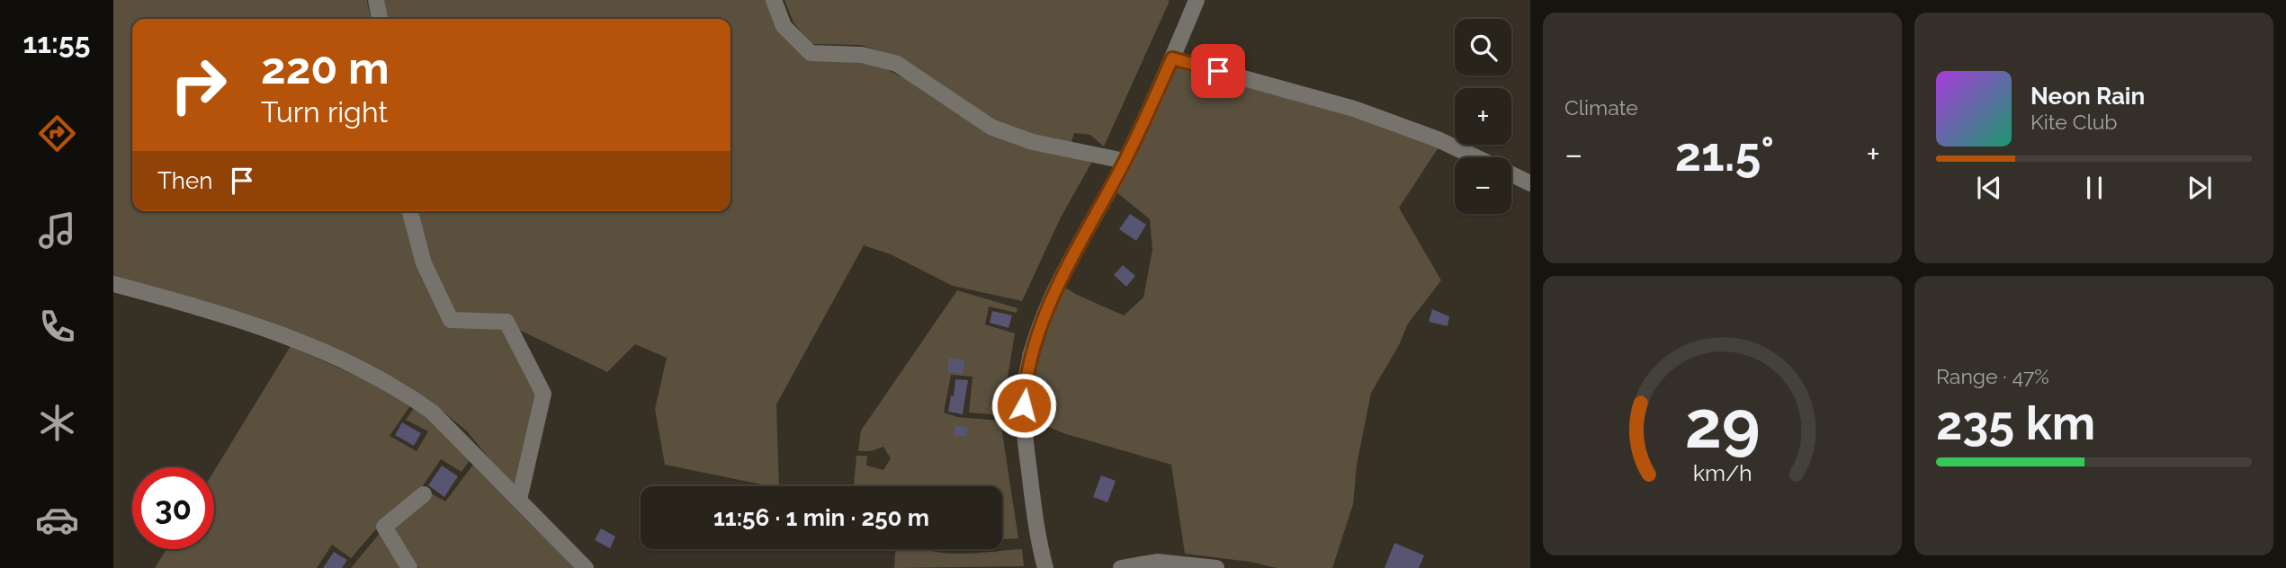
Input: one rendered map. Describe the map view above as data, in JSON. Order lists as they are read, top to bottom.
{
  "page": {
    "tabs": "11:55",
    "tile": [
      "Climate",
      ["Range · 47%", "235 km"]
    ],
    "map_buttons": ["+", "−"],
    "turn": ["220 m", "Turn right"],
    "song": ["Neon Rain", "Kite Club"],
    "heat": ["−", "21.5°", "+"],
    "then": "Then",
    "limit": "30",
    "trip": "11:56 · 1 min · 250 m",
    "gauge": ["29", "km/h"]
  }
}
